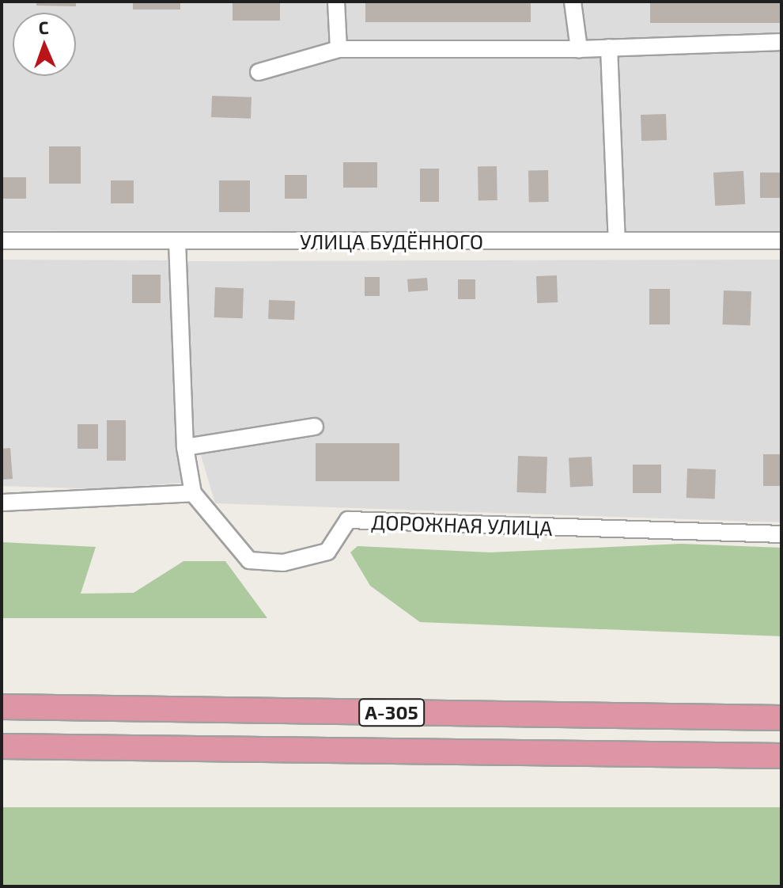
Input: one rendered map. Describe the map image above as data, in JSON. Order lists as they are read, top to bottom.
{
  "streets": {
    "highway": ["А-305"],
    "street": ["УЛИЦА БУДЁННОГО", "ДОРОЖНАЯ УЛИЦА"]
  },
  "north": "top"
}
